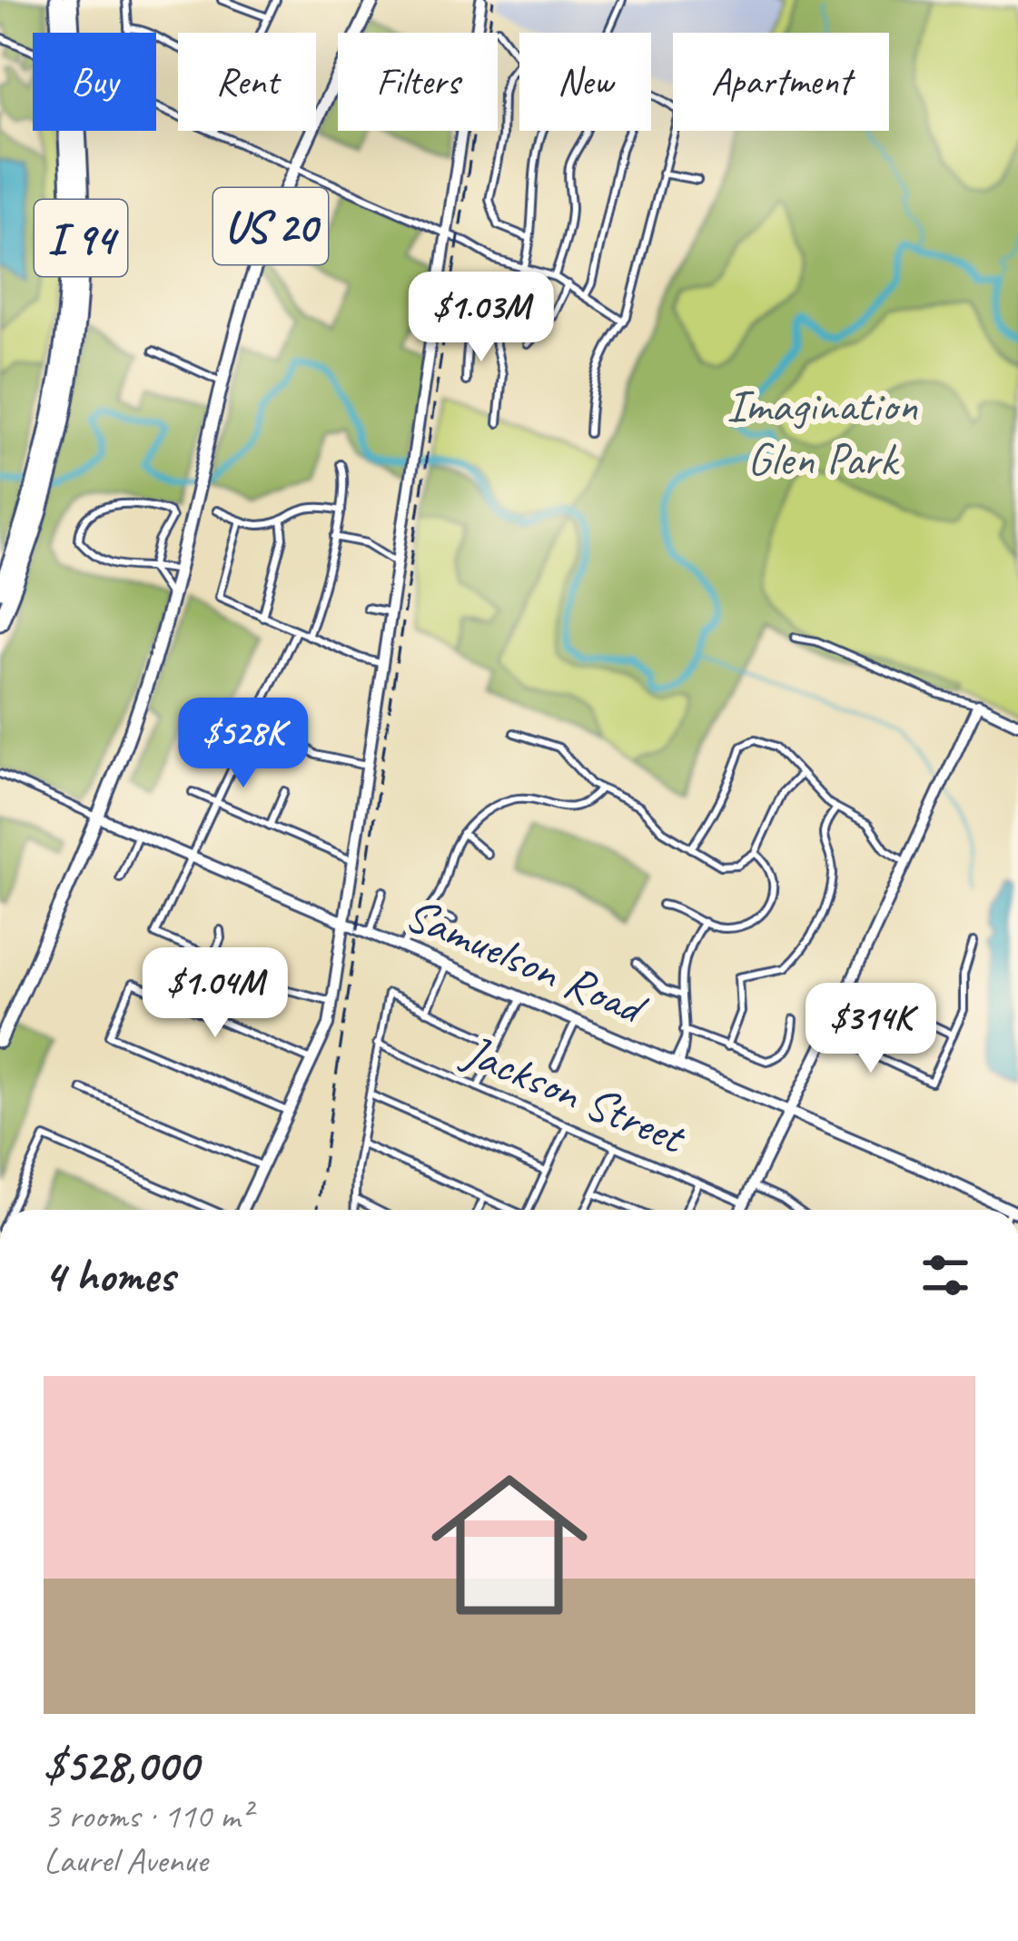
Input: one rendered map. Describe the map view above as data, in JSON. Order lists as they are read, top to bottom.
{
  "streets": {
    "highway": ["I 94"],
    "main road": ["US 20"],
    "street": ["Samuelson Road", "Jackson Street"]
  },
  "crossings": [
    ["US 20", "Samuelson Road"]
  ],
  "parks": ["Imagination Glen Park"],
  "page": {
    "chip": [
      "Buy",
      "Rent",
      "Filters",
      "New",
      "Apartment"
    ],
    "price": [
      "$1.03M",
      "$528K",
      "$1.04M",
      "$314K"
    ],
    "heading": "4 homes",
    "list": [
      {
        "name": "$528,000",
        "note": "3 rooms · 110 m² · Laurel Avenue"
      }
    ]
  }
}
